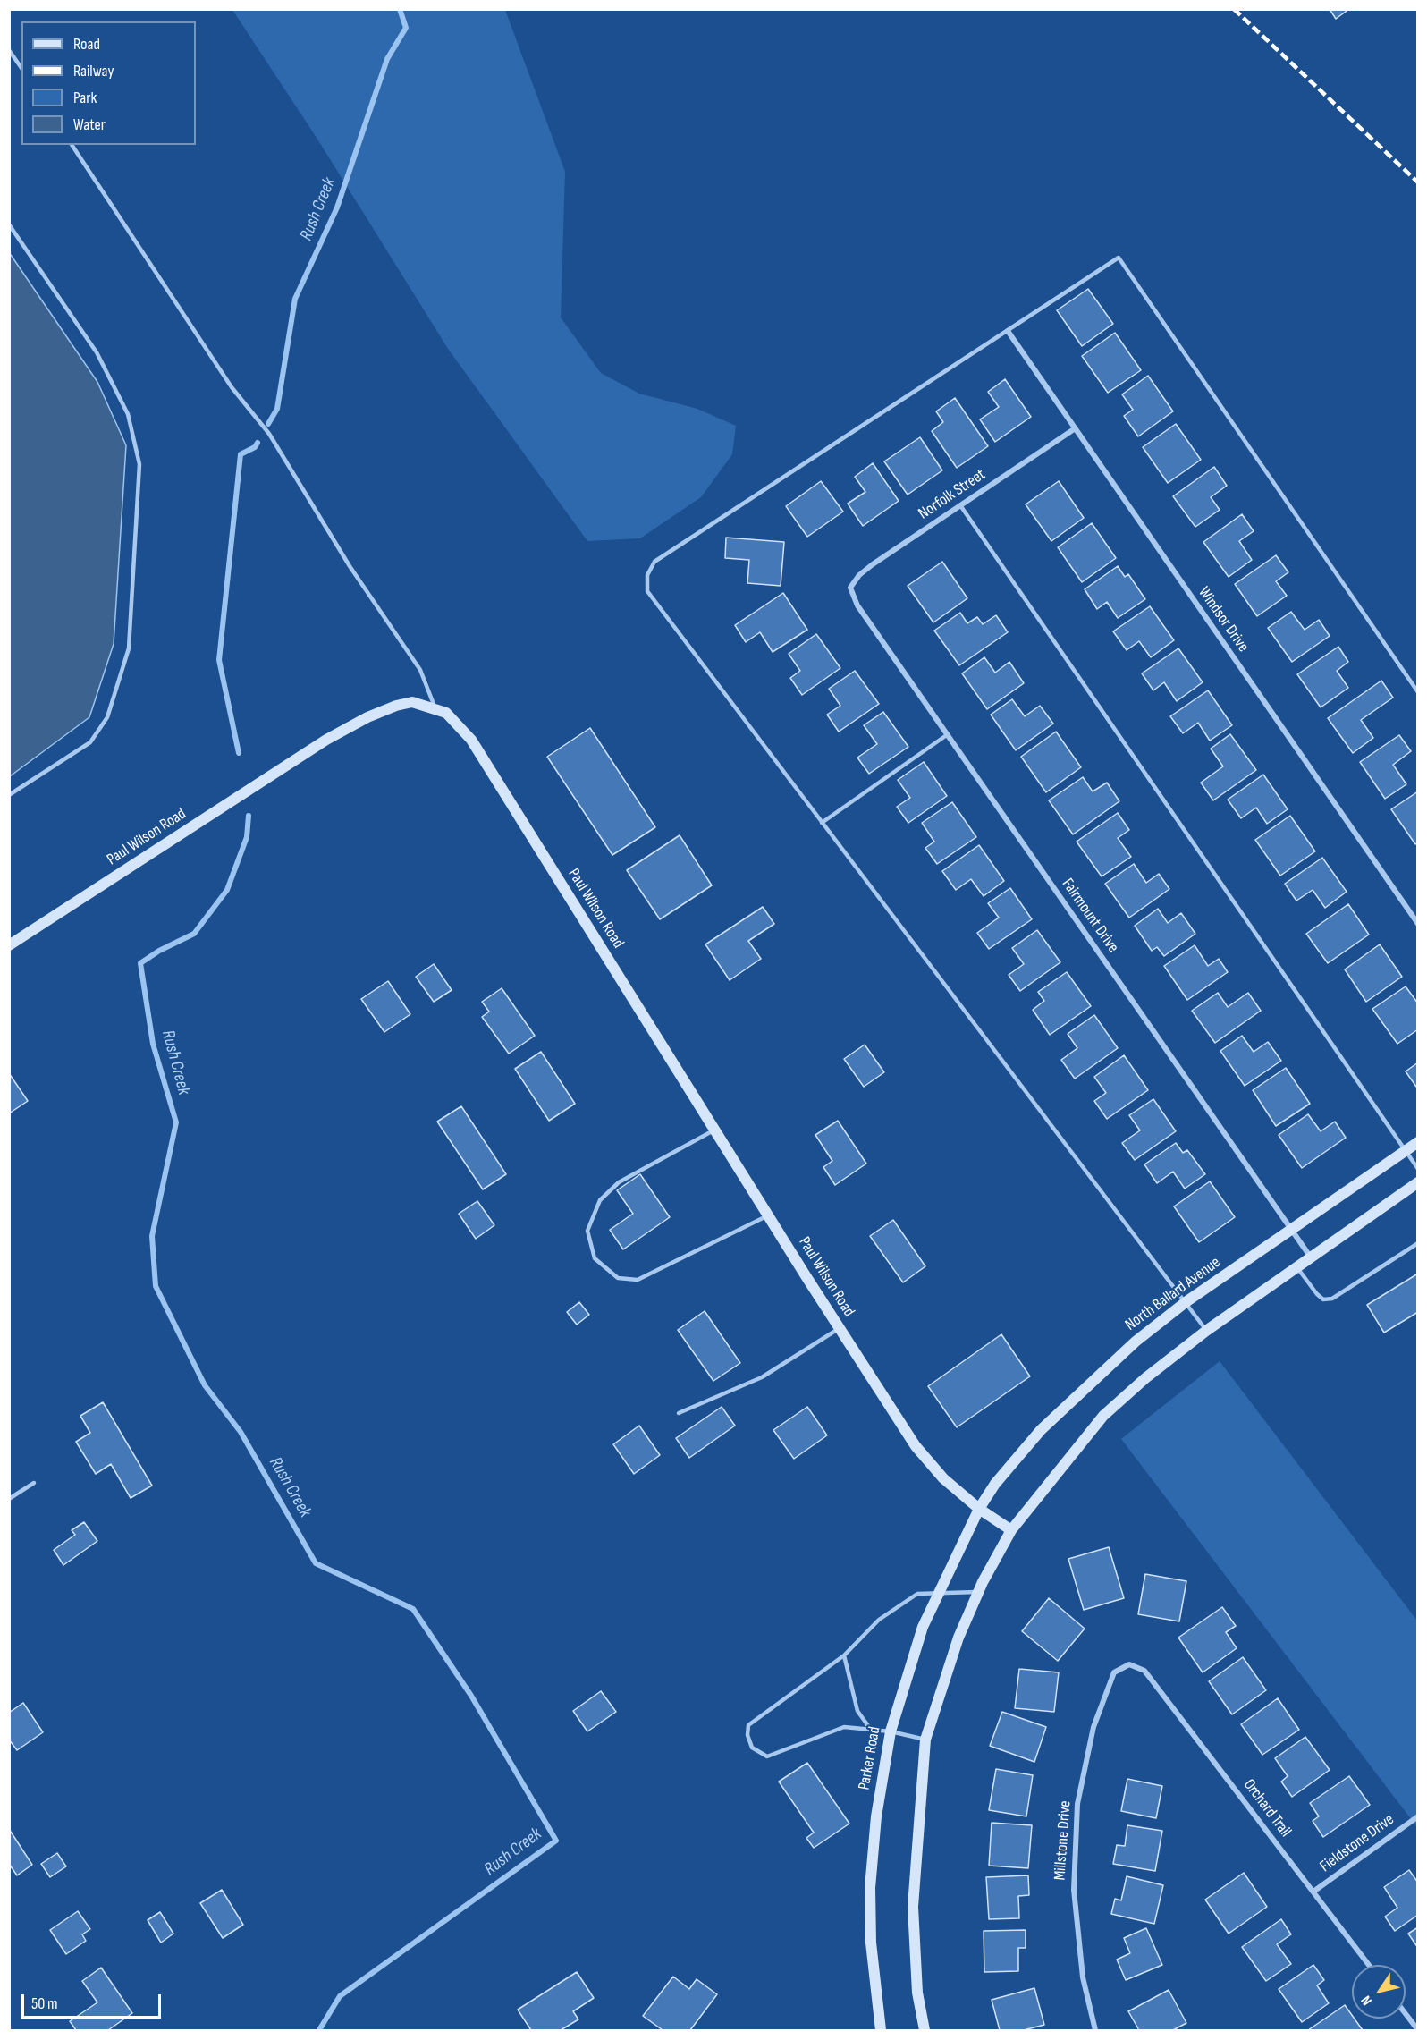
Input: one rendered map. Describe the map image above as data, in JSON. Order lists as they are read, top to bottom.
{
  "streets": {
    "main road": ["Paul Wilson Road", "North Ballard Avenue", "Parker Road"],
    "street": [
      "Norfolk Street",
      "Windsor Drive",
      "Fairmount Drive",
      "Orchard Trail",
      "Millstone Drive",
      "Fieldstone Drive"
    ]
  },
  "crossings": [
    ["Norfolk Street", "Windsor Drive"],
    ["Norfolk Street", "Fairmount Drive"],
    ["Paul Wilson Road", "North Ballard Avenue"],
    ["Paul Wilson Road", "Parker Road"],
    ["Fairmount Drive", "North Ballard Avenue"],
    ["North Ballard Avenue", "Parker Road"],
    ["Orchard Trail", "Millstone Drive"],
    ["Orchard Trail", "Fieldstone Drive"]
  ],
  "water": ["Rush Creek"],
  "legend": [
    "Road",
    "Railway",
    "Park",
    "Water"
  ],
  "scale_bar": "50 m",
  "north": "bottom left"
}
